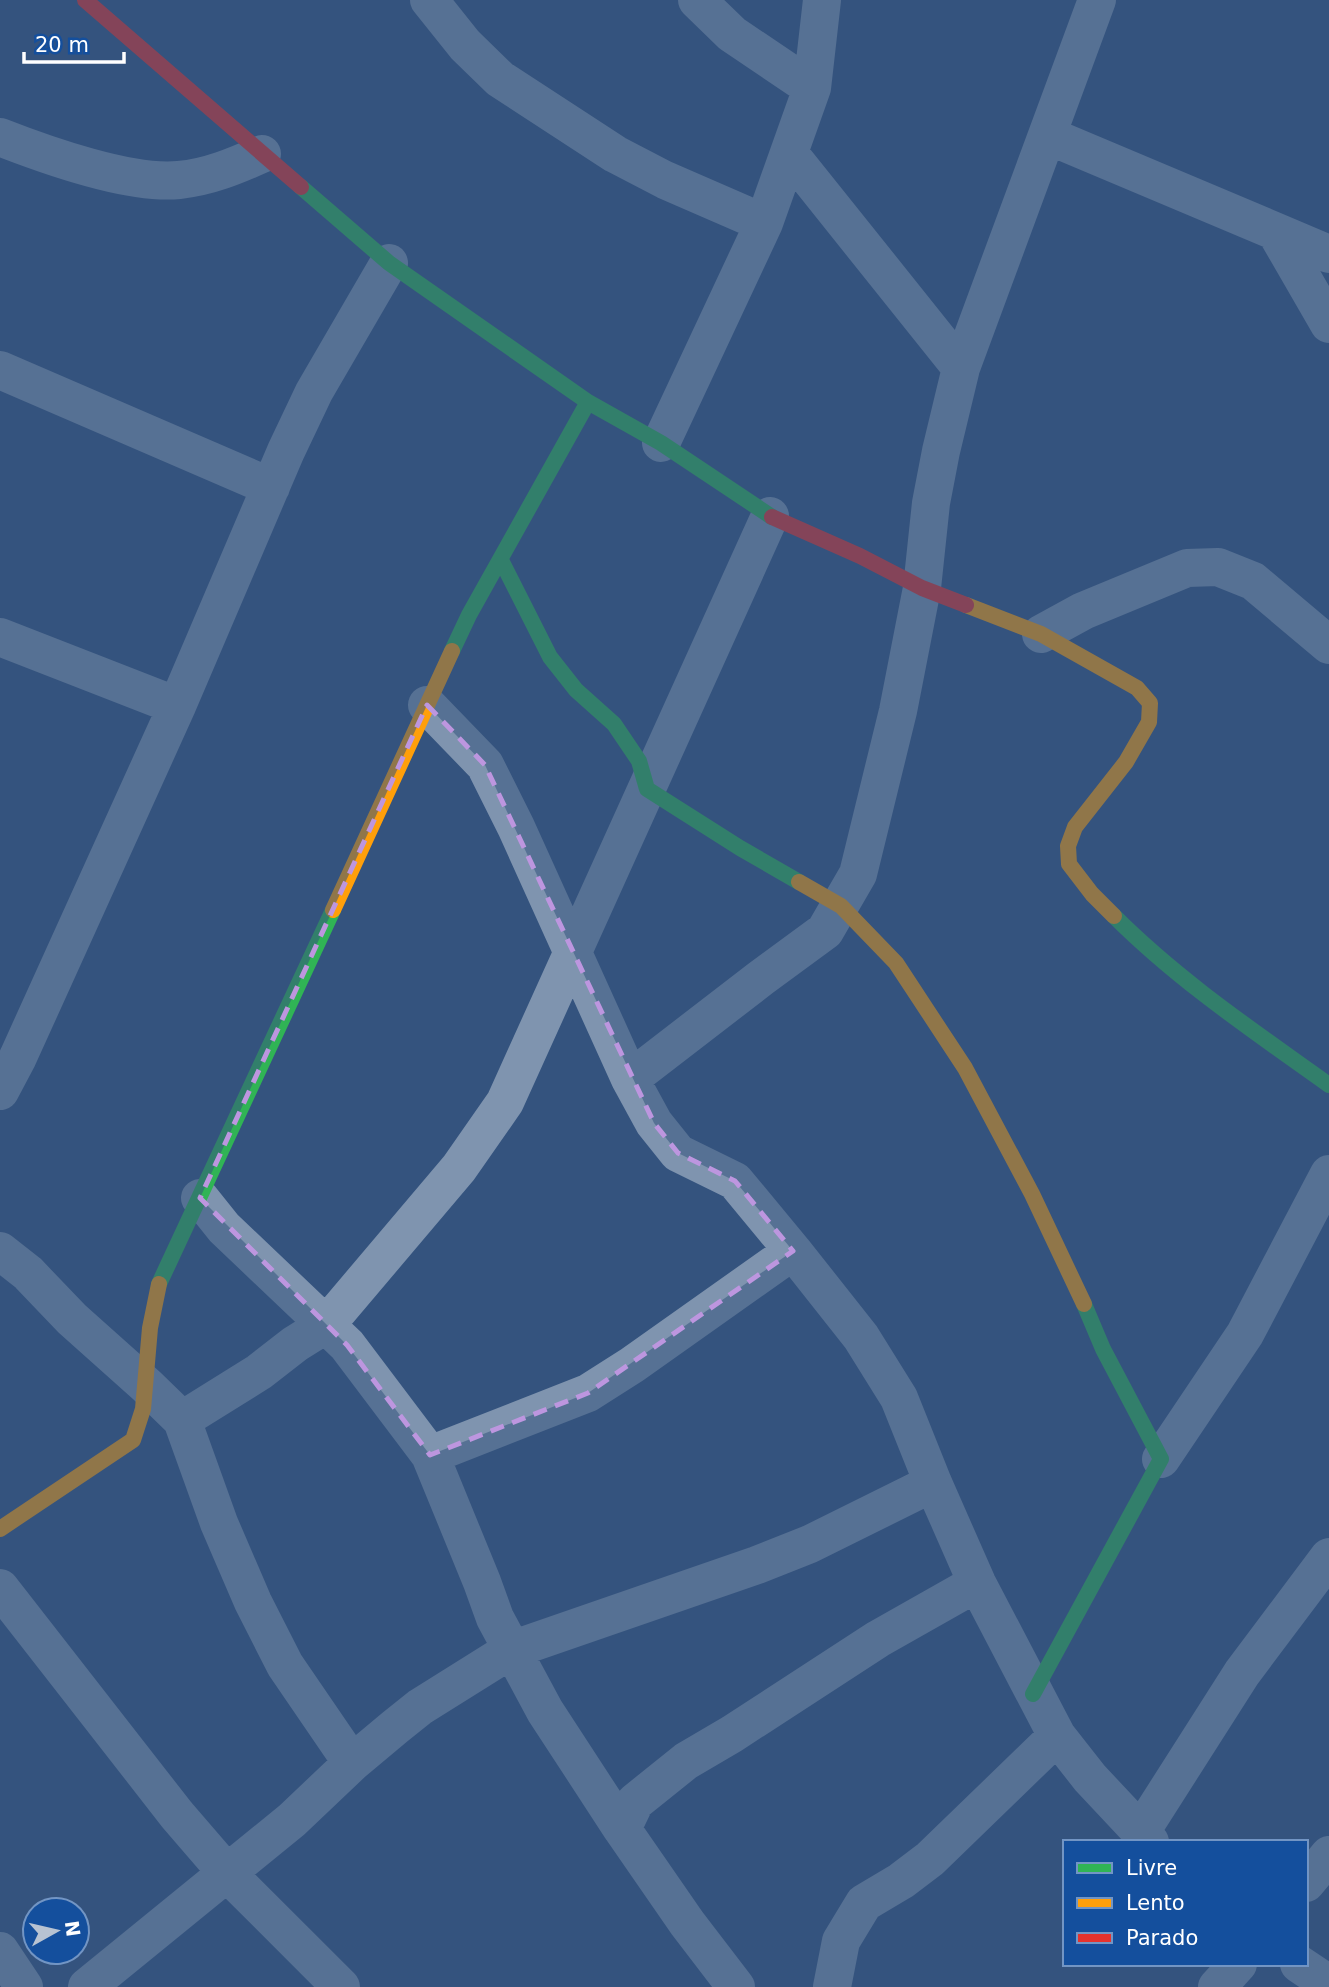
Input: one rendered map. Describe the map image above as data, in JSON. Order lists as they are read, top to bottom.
{
  "legend": ["Livre", "Lento", "Parado"],
  "scale_bar": "20 m",
  "north": "right"
}
